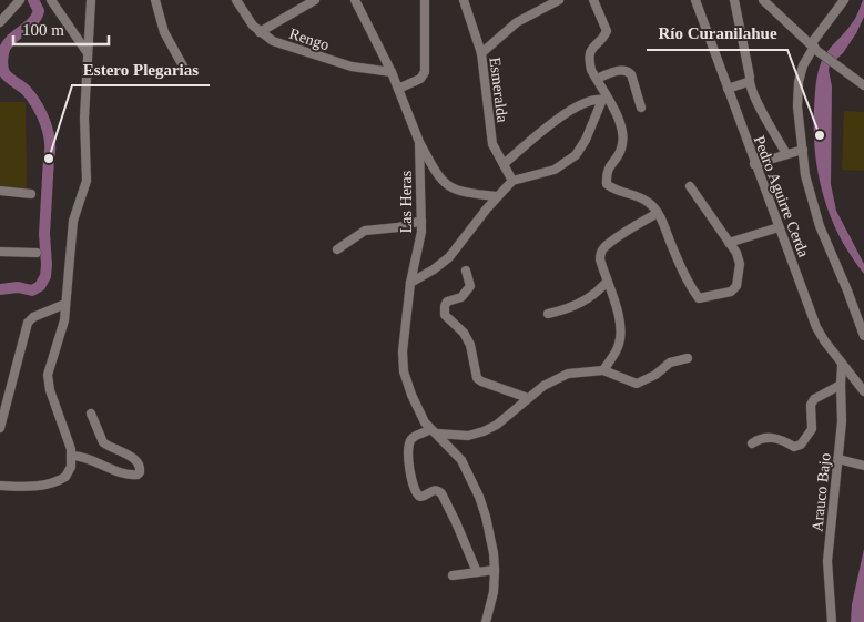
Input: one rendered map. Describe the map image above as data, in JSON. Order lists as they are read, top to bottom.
{
  "streets": {
    "street": [
      "Rengo",
      "Esmeralda",
      "Pedro Aguirre Cerda",
      "Las Heras",
      "Arauco Bajo"
    ]
  },
  "crossings": [
    ["Rengo", "Las Heras"],
    ["Pedro Aguirre Cerda", "Arauco Bajo"]
  ],
  "places": ["Río Curanilahue", "Estero Plegarias"],
  "scale_bar": "100 m"
}
